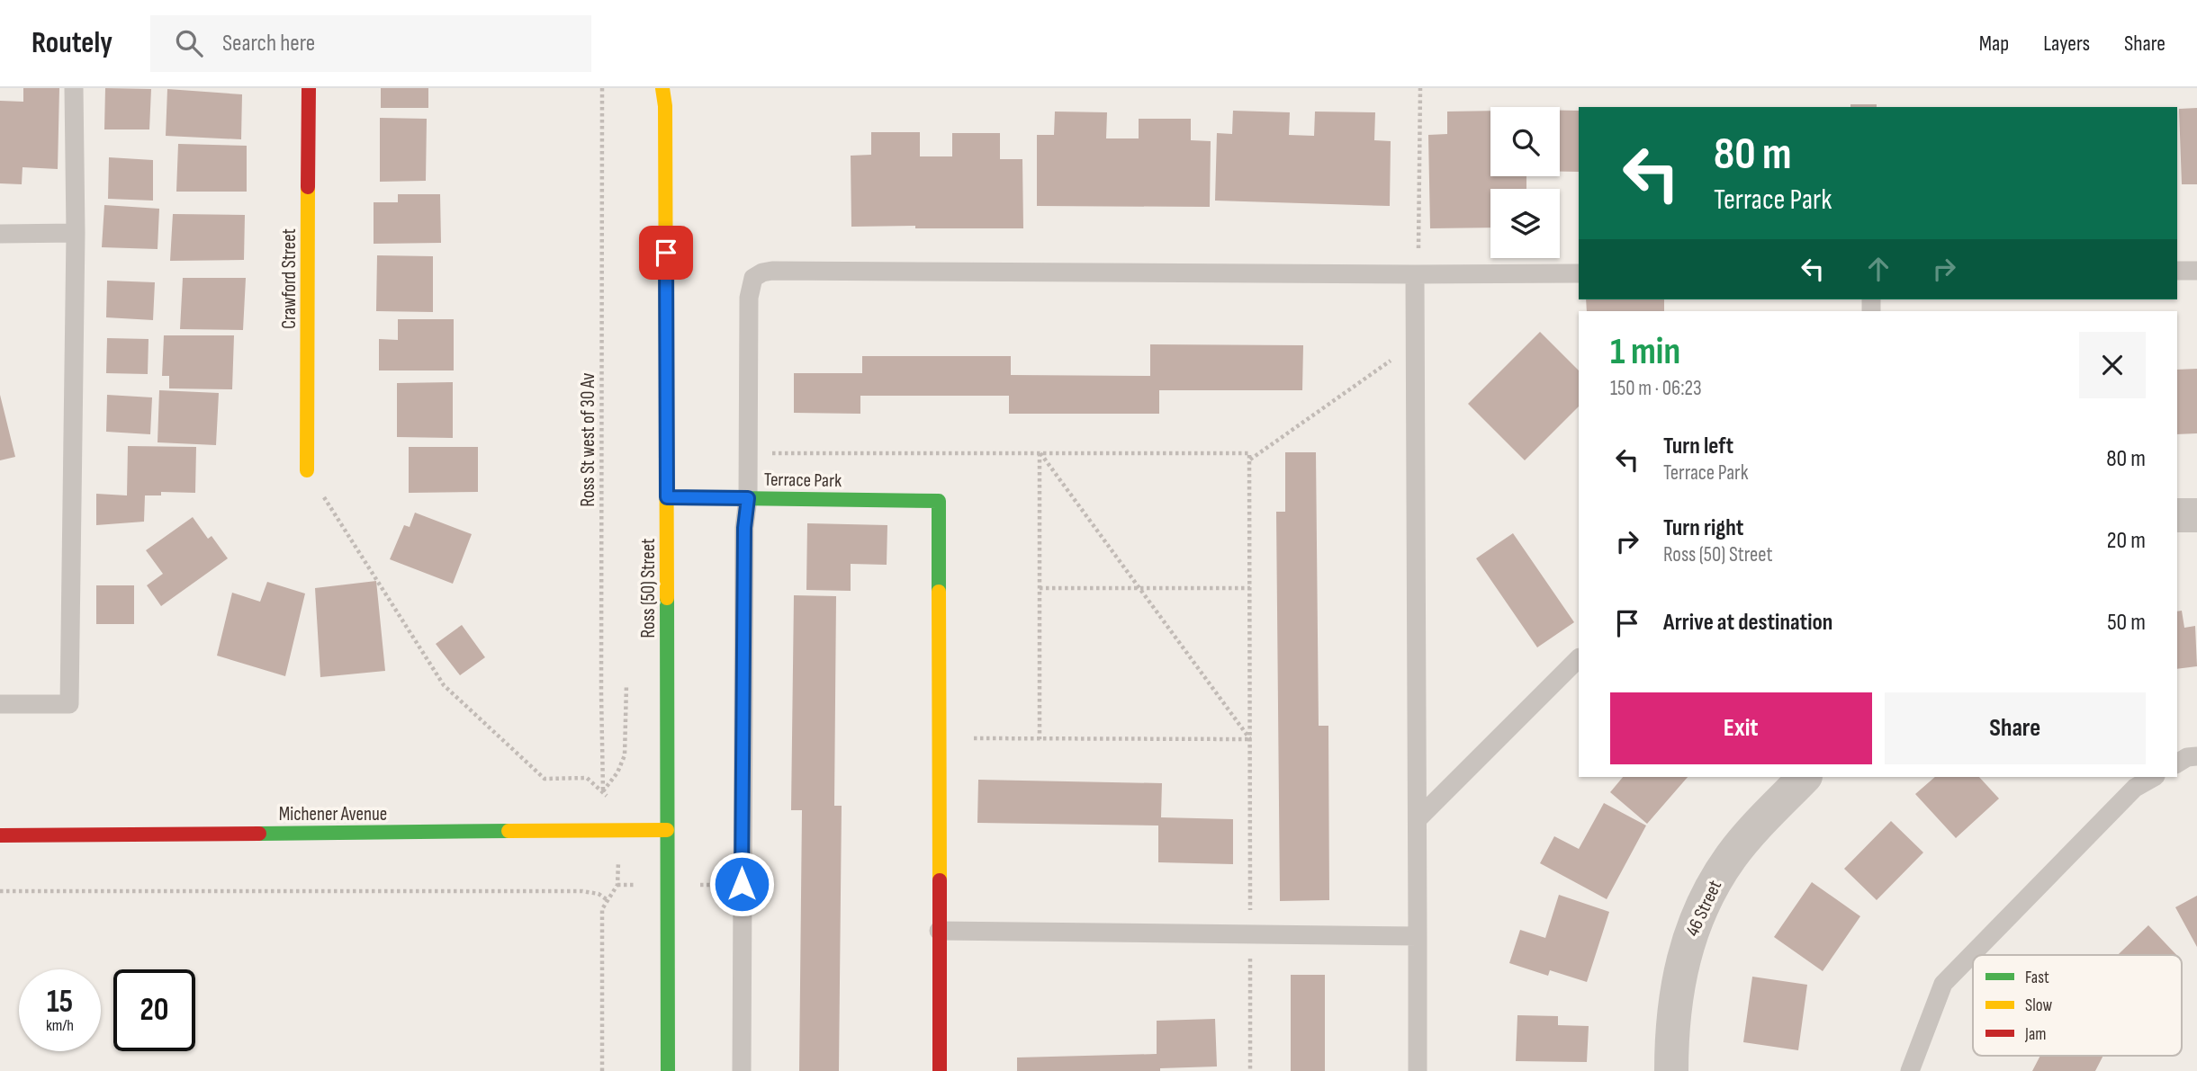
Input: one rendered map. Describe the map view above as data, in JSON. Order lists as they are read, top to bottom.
{
  "streets": {
    "street": [
      "Crawford Street",
      "Terrace Park",
      "Ross (50) Street",
      "Michener Avenue",
      "46 Street"
    ],
    "path": ["Ross St west of 30 Av"]
  },
  "crossings": [
    ["Terrace Park", "Ross (50) Street"],
    ["Ross (50) Street", "Michener Avenue"]
  ],
  "legend": ["Fast", "Slow", "Jam"],
  "page": {
    "header": "Routely",
    "search": "Search here",
    "nav": ["Map", "Layers", "Share"],
    "turn": ["80 m", "Terrace Park"],
    "heading": ["1 min", "150 m · 06:23"],
    "list": [
      {
        "name": "Turn left",
        "note": "Terrace Park",
        "value": "80 m"
      },
      {
        "name": "Turn right",
        "note": "Ross (50) Street",
        "value": "20 m"
      },
      {
        "name": "Arrive at destination",
        "value": "50 m"
      }
    ],
    "buttons": ["Exit", "Share"],
    "speed": "15 km/h",
    "limit": "20"
  }
}
